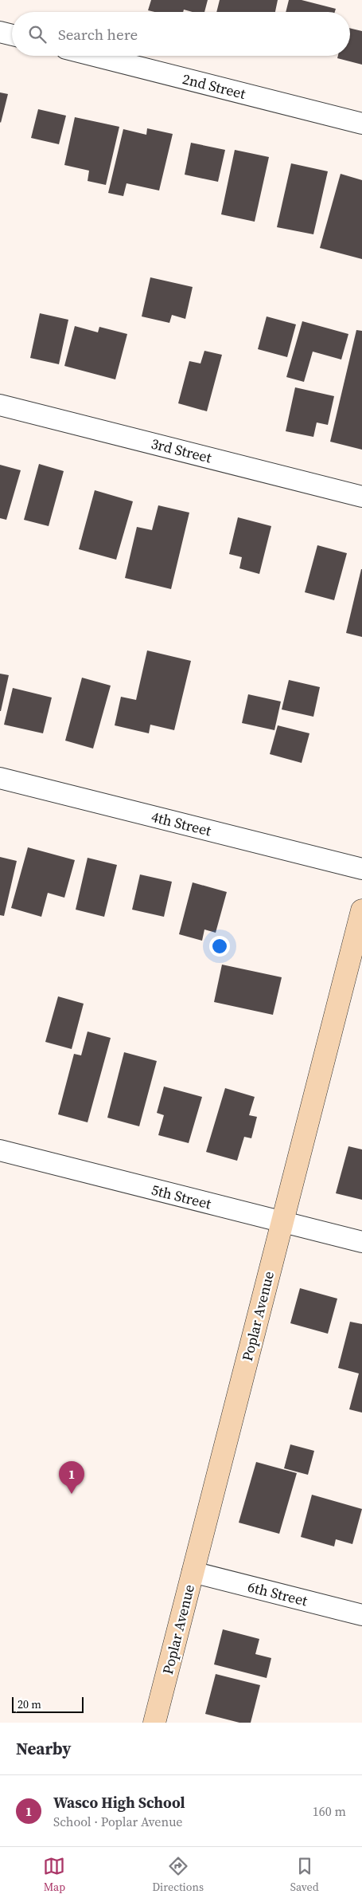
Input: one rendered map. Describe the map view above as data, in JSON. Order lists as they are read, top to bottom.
{
  "streets": {
    "main road": ["Poplar Avenue"],
    "street": [
      "2nd Street",
      "3rd Street",
      "4th Street",
      "5th Street",
      "6th Street"
    ]
  },
  "crossings": [
    ["5th Street", "Poplar Avenue"],
    ["Poplar Avenue", "6th Street"]
  ],
  "scale_bar": "20 m",
  "page": {
    "search": "Search here",
    "pins": "1",
    "scale": "20 m",
    "heading": "Nearby",
    "list": [
      {
        "mark": "1",
        "name": "Wasco High School",
        "note": "School · Poplar Avenue",
        "value": "160 m"
      }
    ],
    "nav": ["Map", "Directions", "Saved"]
  }
}
